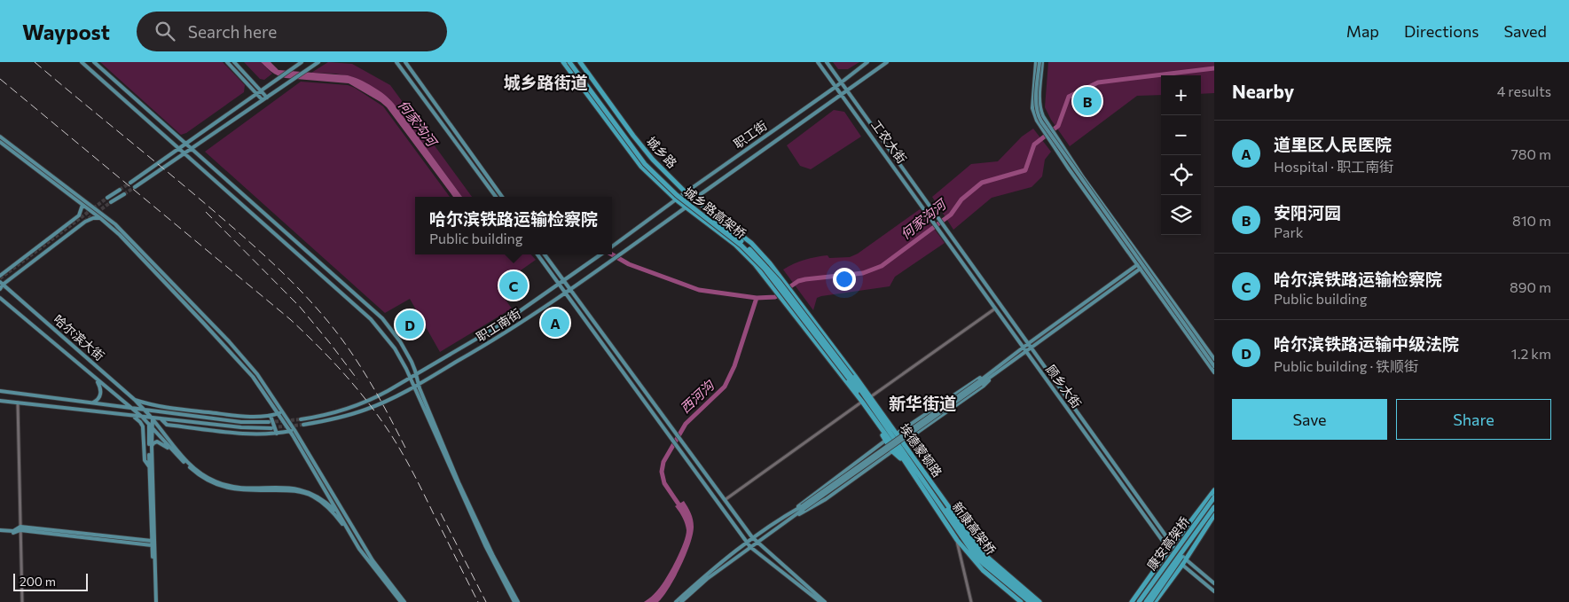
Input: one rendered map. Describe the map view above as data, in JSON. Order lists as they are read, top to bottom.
{
  "streets": {
    "highway": [
      "城乡路",
      "城乡路高架桥",
      "埃德蒙顿路",
      "新康高架桥",
      "康安高架桥"
    ],
    "main road": [
      "职工街",
      "工农大街",
      "职工南街",
      "哈尔滨大街",
      "顾乡大街"
    ]
  },
  "crossings": [
    ["职工街", "工农大街"],
    ["职工街", "城乡路"],
    ["职工街", "职工南街"],
    ["职工街", "埃德蒙顿路"],
    ["工农大街", "顾乡大街"],
    ["城乡路", "职工南街"],
    ["城乡路", "埃德蒙顿路"],
    ["城乡路高架桥", "埃德蒙顿路"],
    ["职工南街", "埃德蒙顿路"],
    ["埃德蒙顿路", "新康高架桥"]
  ],
  "districts": ["城乡路街道", "新华街道"],
  "water": ["何家沟河", "西河沟"],
  "scale_bar": "200 m",
  "page": {
    "header": "Waypost",
    "search": "Search here",
    "nav": ["Map", "Directions", "Saved"],
    "heading": ["Nearby", "4 results"],
    "map_buttons": ["+", "−"],
    "pins": [
      "B",
      "C",
      "A",
      "D"
    ],
    "list": [
      {
        "mark": "A",
        "name": "道里区人民医院",
        "note": "Hospital · 职工南街",
        "value": "780 m"
      },
      {
        "mark": "B",
        "name": "安阳河园",
        "note": "Park",
        "value": "810 m"
      },
      {
        "mark": "C",
        "name": "哈尔滨铁路运输检察院",
        "note": "Public building",
        "value": "890 m"
      },
      {
        "mark": "D",
        "name": "哈尔滨铁路运输中级法院",
        "note": "Public building · 铁顺街",
        "value": "1.2 km"
      }
    ],
    "popup": ["哈尔滨铁路运输检察院", "Public building"],
    "buttons": ["Save", "Share"],
    "scale": "200 m"
  }
}
